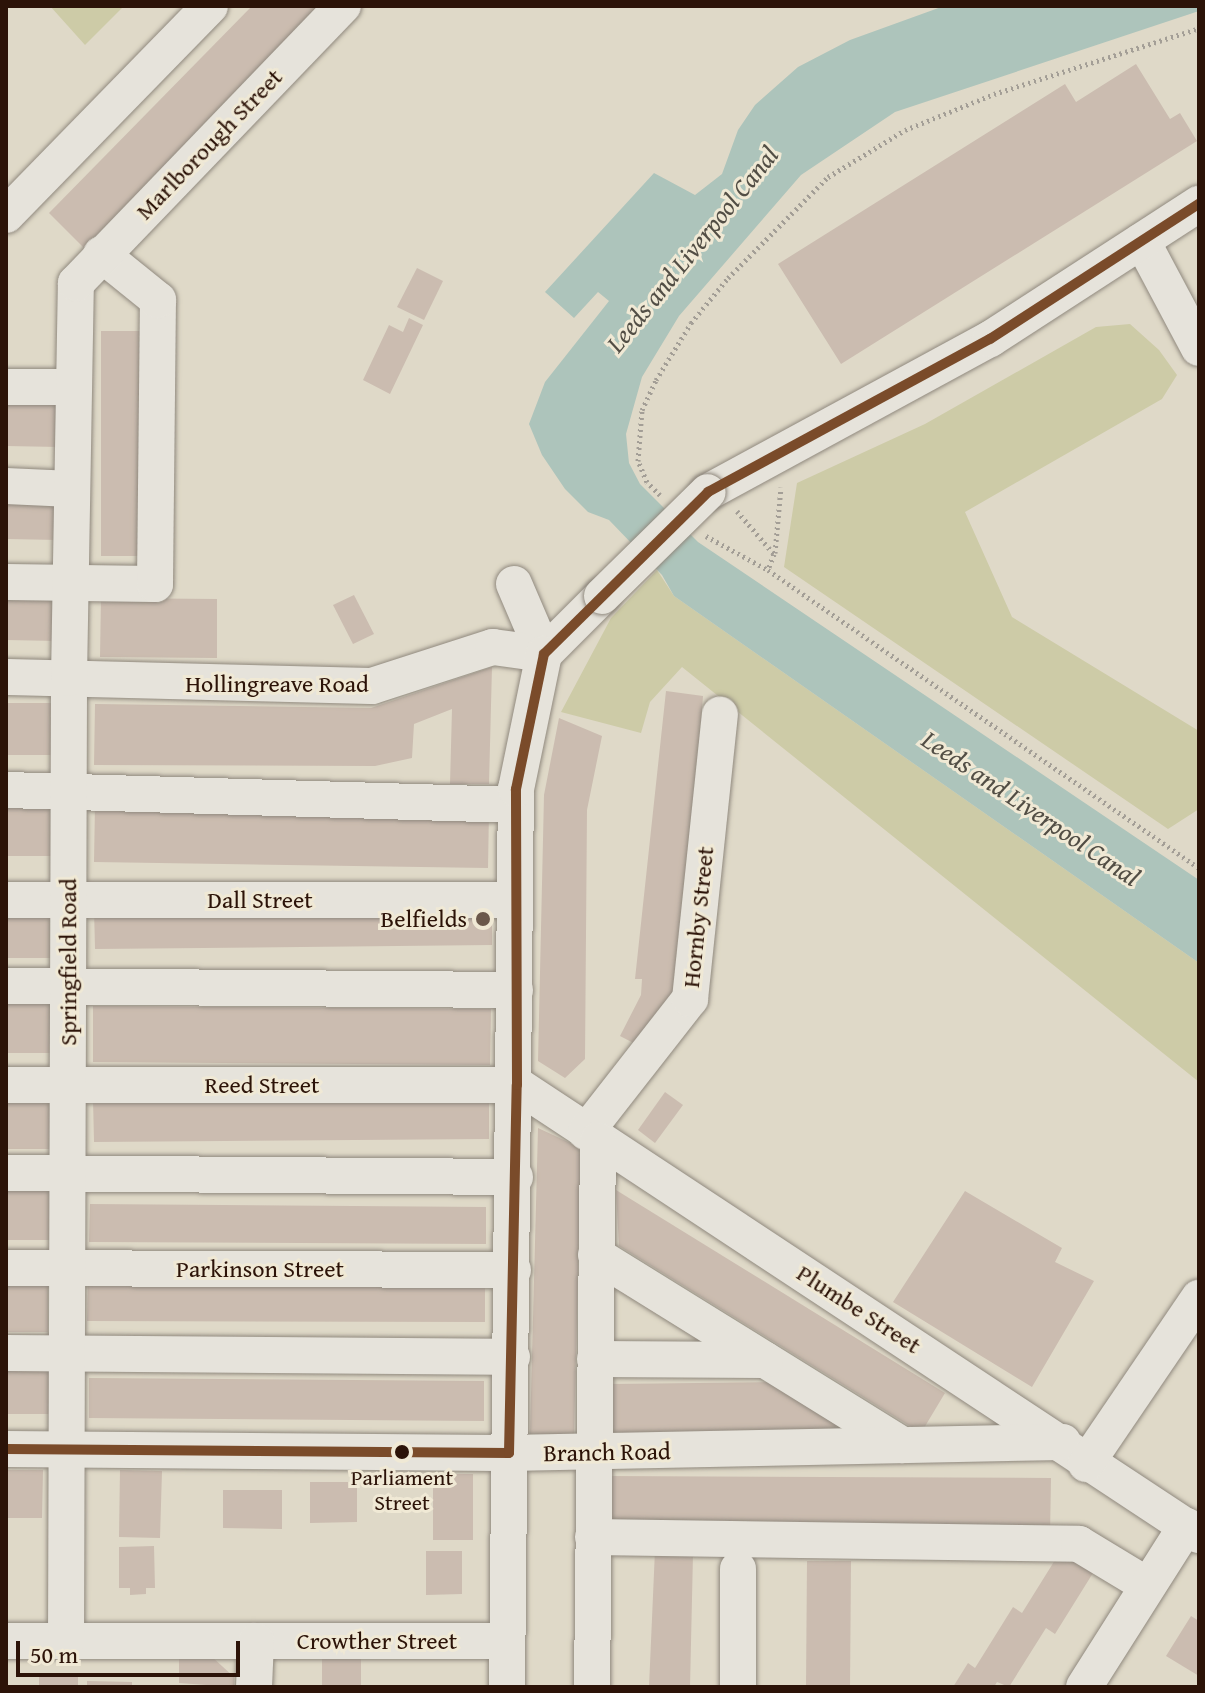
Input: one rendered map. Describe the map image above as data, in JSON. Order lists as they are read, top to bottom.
{
  "streets": {
    "street": [
      "Marlborough Street",
      "Hollingreave Road",
      "Dall Street",
      "Hornby Street",
      "Springfield Road",
      "Reed Street",
      "Parkinson Street",
      "Plumbe Street",
      "Branch Road",
      "Crowther Street"
    ]
  },
  "crossings": [
    ["Marlborough Street", "Springfield Road"],
    ["Hollingreave Road", "Springfield Road"],
    ["Dall Street", "Springfield Road"],
    ["Hornby Street", "Plumbe Street"],
    ["Springfield Road", "Reed Street"],
    ["Springfield Road", "Parkinson Street"],
    ["Springfield Road", "Branch Road"],
    ["Springfield Road", "Crowther Street"],
    ["Reed Street", "Plumbe Street"],
    ["Plumbe Street", "Branch Road"]
  ],
  "water": ["Leeds and Liverpool Canal"],
  "places": ["Belfields", "Parliament Street"],
  "scale_bar": "50 m"
}
